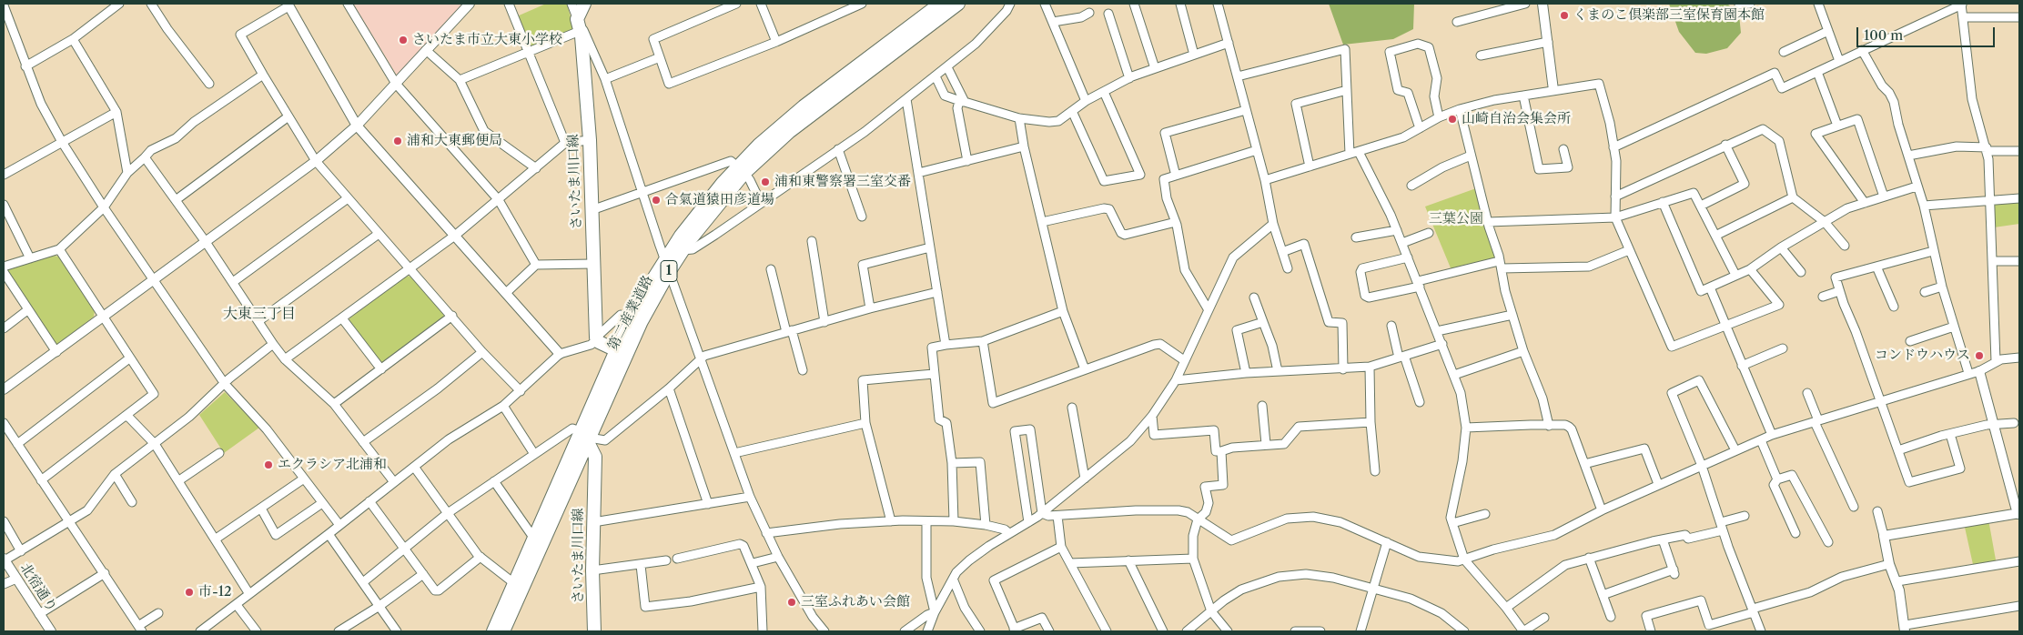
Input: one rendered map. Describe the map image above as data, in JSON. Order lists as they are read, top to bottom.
{
  "streets": {
    "main road": ["さいたま川口線", "1", "第二産業道路"],
    "street": ["北宿通り"]
  },
  "crossings": [
    ["さいたま川口線", "第二産業道路"]
  ],
  "districts": ["大東三丁目"],
  "parks": ["三葉公園"],
  "places": [
    "くまのこ倶楽部三室保育園本館",
    "さいたま市立大東小学校",
    "山崎自治会集会所",
    "浦和大東郵便局",
    "浦和東警察署三室交番",
    "合氣道猿田彦道場",
    "コンドウハウス",
    "エクラシア北浦和",
    "市-12",
    "三室ふれあい会館"
  ],
  "scale_bar": "100 m"
}
